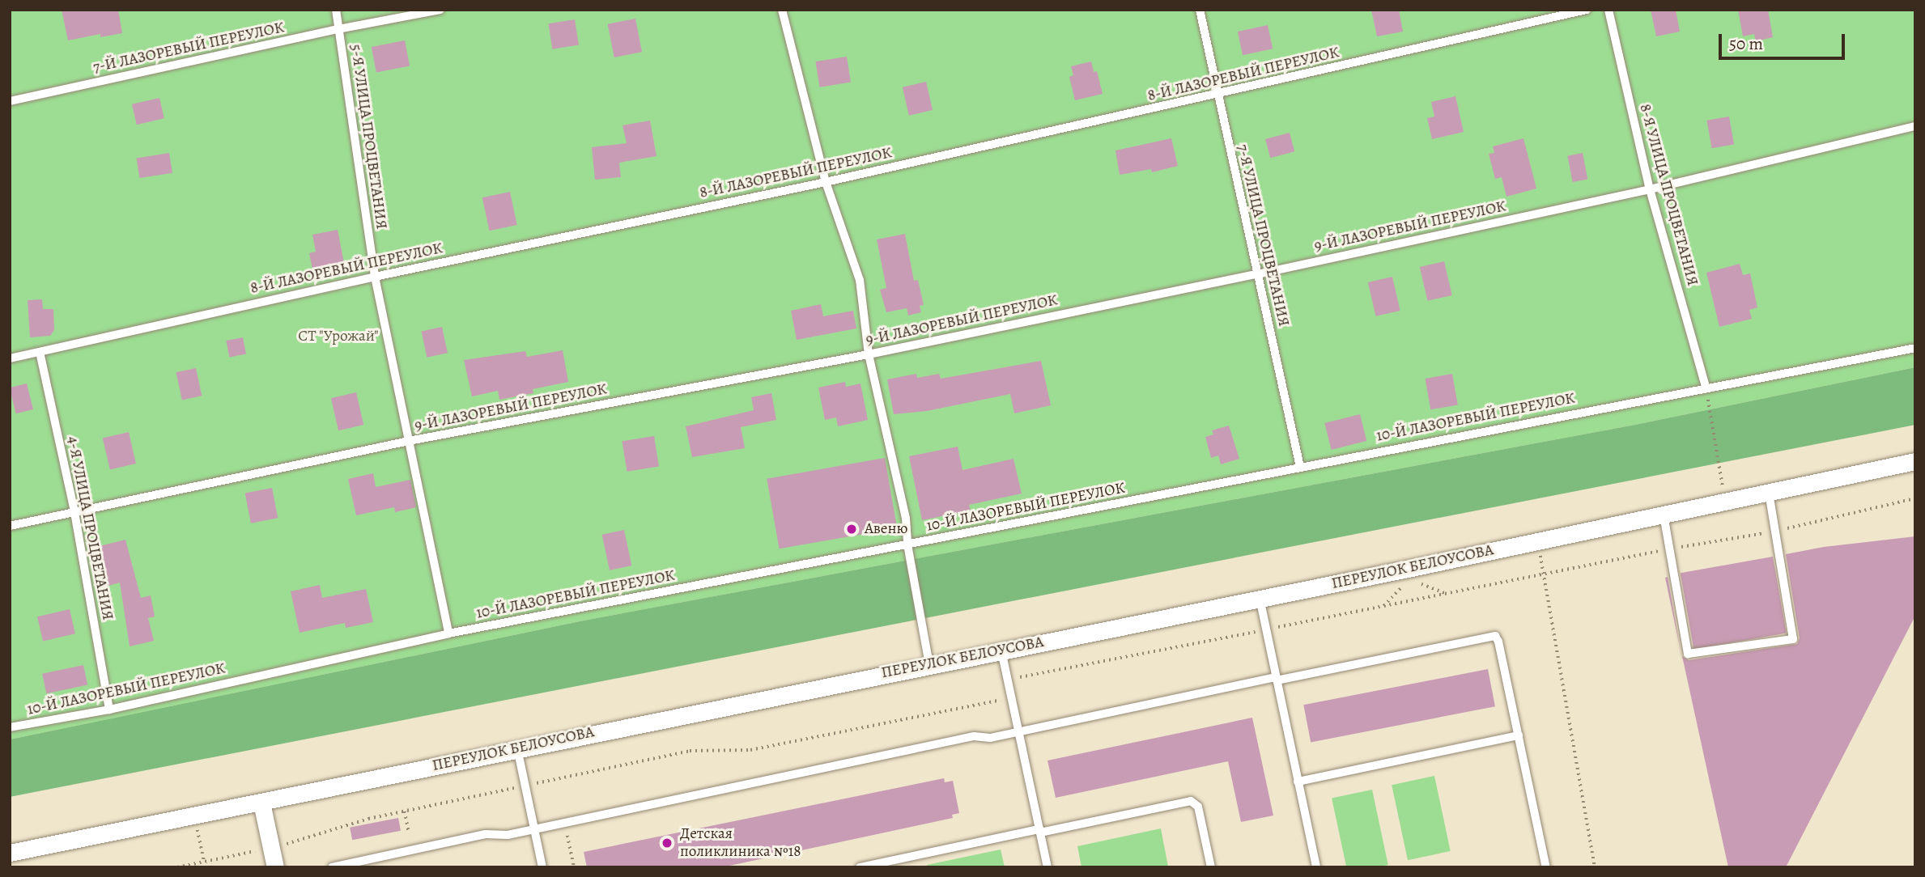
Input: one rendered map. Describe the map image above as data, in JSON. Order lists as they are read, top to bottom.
{
  "streets": {
    "street": ["ПЕРЕУЛОК БЕЛОУСОВА"],
    "lane": [
      "7-Й ЛАЗОРЕВЫЙ ПЕРЕУЛОК",
      "8-Й ЛАЗОРЕВЫЙ ПЕРЕУЛОК",
      "5-Я УЛИЦА ПРОЦВЕТАНИЯ",
      "8-Я УЛИЦА ПРОЦВЕТАНИЯ",
      "9-Й ЛАЗОРЕВЫЙ ПЕРЕУЛОК",
      "7-Я УЛИЦА ПРОЦВЕТАНИЯ",
      "10-Й ЛАЗОРЕВЫЙ ПЕРЕУЛОК",
      "4-Я УЛИЦА ПРОЦВЕТАНИЯ"
    ]
  },
  "crossings": [
    ["7-Й ЛАЗОРЕВЫЙ ПЕРЕУЛОК", "5-Я УЛИЦА ПРОЦВЕТАНИЯ"],
    ["8-Й ЛАЗОРЕВЫЙ ПЕРЕУЛОК", "5-Я УЛИЦА ПРОЦВЕТАНИЯ"],
    ["8-Й ЛАЗОРЕВЫЙ ПЕРЕУЛОК", "7-Я УЛИЦА ПРОЦВЕТАНИЯ"],
    ["8-Й ЛАЗОРЕВЫЙ ПЕРЕУЛОК", "4-Я УЛИЦА ПРОЦВЕТАНИЯ"],
    ["5-Я УЛИЦА ПРОЦВЕТАНИЯ", "9-Й ЛАЗОРЕВЫЙ ПЕРЕУЛОК"],
    ["5-Я УЛИЦА ПРОЦВЕТАНИЯ", "10-Й ЛАЗОРЕВЫЙ ПЕРЕУЛОК"],
    ["8-Я УЛИЦА ПРОЦВЕТАНИЯ", "9-Й ЛАЗОРЕВЫЙ ПЕРЕУЛОК"],
    ["8-Я УЛИЦА ПРОЦВЕТАНИЯ", "10-Й ЛАЗОРЕВЫЙ ПЕРЕУЛОК"],
    ["9-Й ЛАЗОРЕВЫЙ ПЕРЕУЛОК", "7-Я УЛИЦА ПРОЦВЕТАНИЯ"],
    ["9-Й ЛАЗОРЕВЫЙ ПЕРЕУЛОК", "4-Я УЛИЦА ПРОЦВЕТАНИЯ"],
    ["7-Я УЛИЦА ПРОЦВЕТАНИЯ", "10-Й ЛАЗОРЕВЫЙ ПЕРЕУЛОК"],
    ["10-Й ЛАЗОРЕВЫЙ ПЕРЕУЛОК", "4-Я УЛИЦА ПРОЦВЕТАНИЯ"]
  ],
  "parks": ["СТ \"Урожай\""],
  "places": ["Авеню", "Детская поликлиника №18"],
  "scale_bar": "50 m"
}
